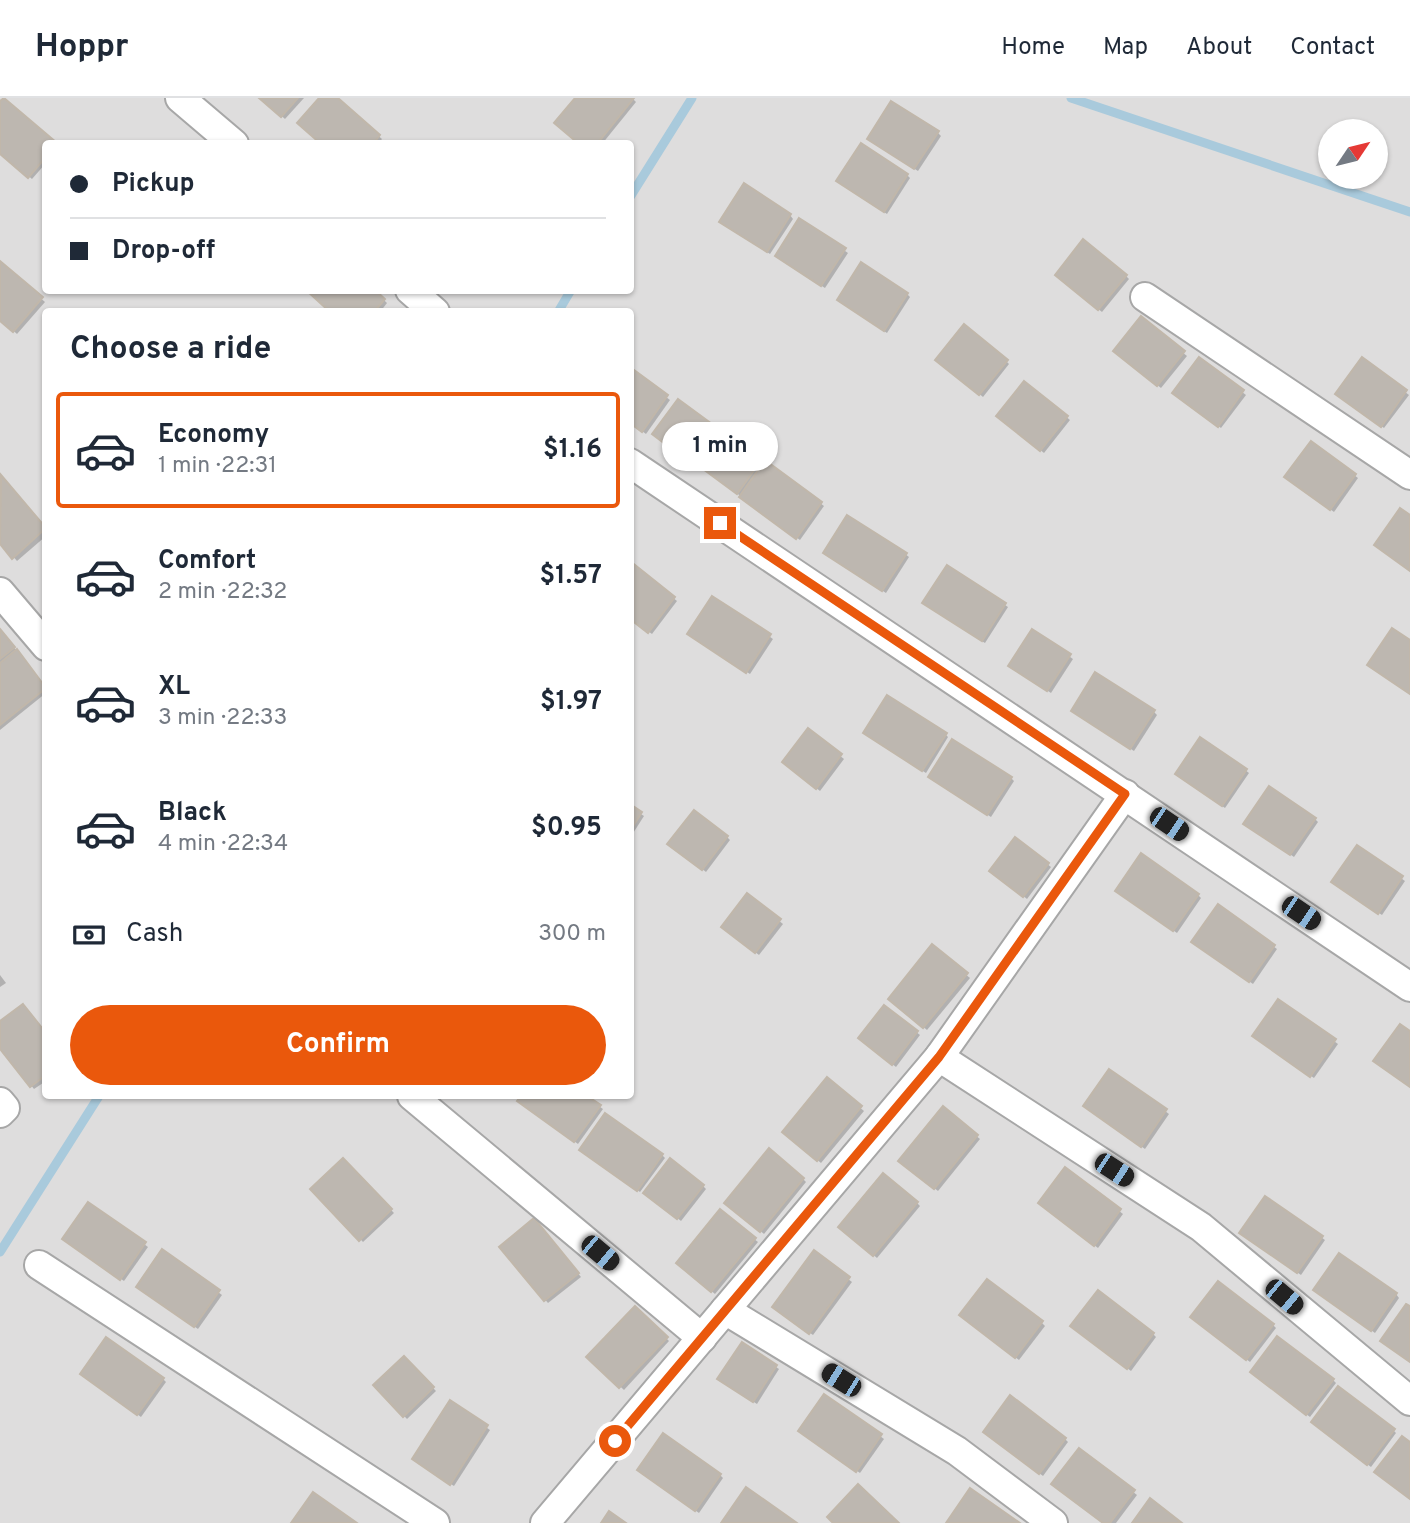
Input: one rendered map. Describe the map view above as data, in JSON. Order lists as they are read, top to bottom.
{
  "north": "top right",
  "page": {
    "header": "Hoppr",
    "nav": [
      "Home",
      "Map",
      "About",
      "Contact"
    ],
    "banner": ["Pickup", "Drop-off"],
    "heading": "Choose a ride",
    "list": [
      {
        "name": "Economy",
        "note": "1 min · 22:31",
        "value": "$1.16"
      },
      {
        "name": "Comfort",
        "note": "2 min · 22:32",
        "value": "$1.57"
      },
      {
        "name": "XL",
        "note": "3 min · 22:33",
        "value": "$1.97"
      },
      {
        "name": "Black",
        "note": "4 min · 22:34",
        "value": "$0.95"
      }
    ],
    "bubble": "1 min",
    "pay": ["Cash", "300 m"],
    "buttons": "Confirm"
  }
}
